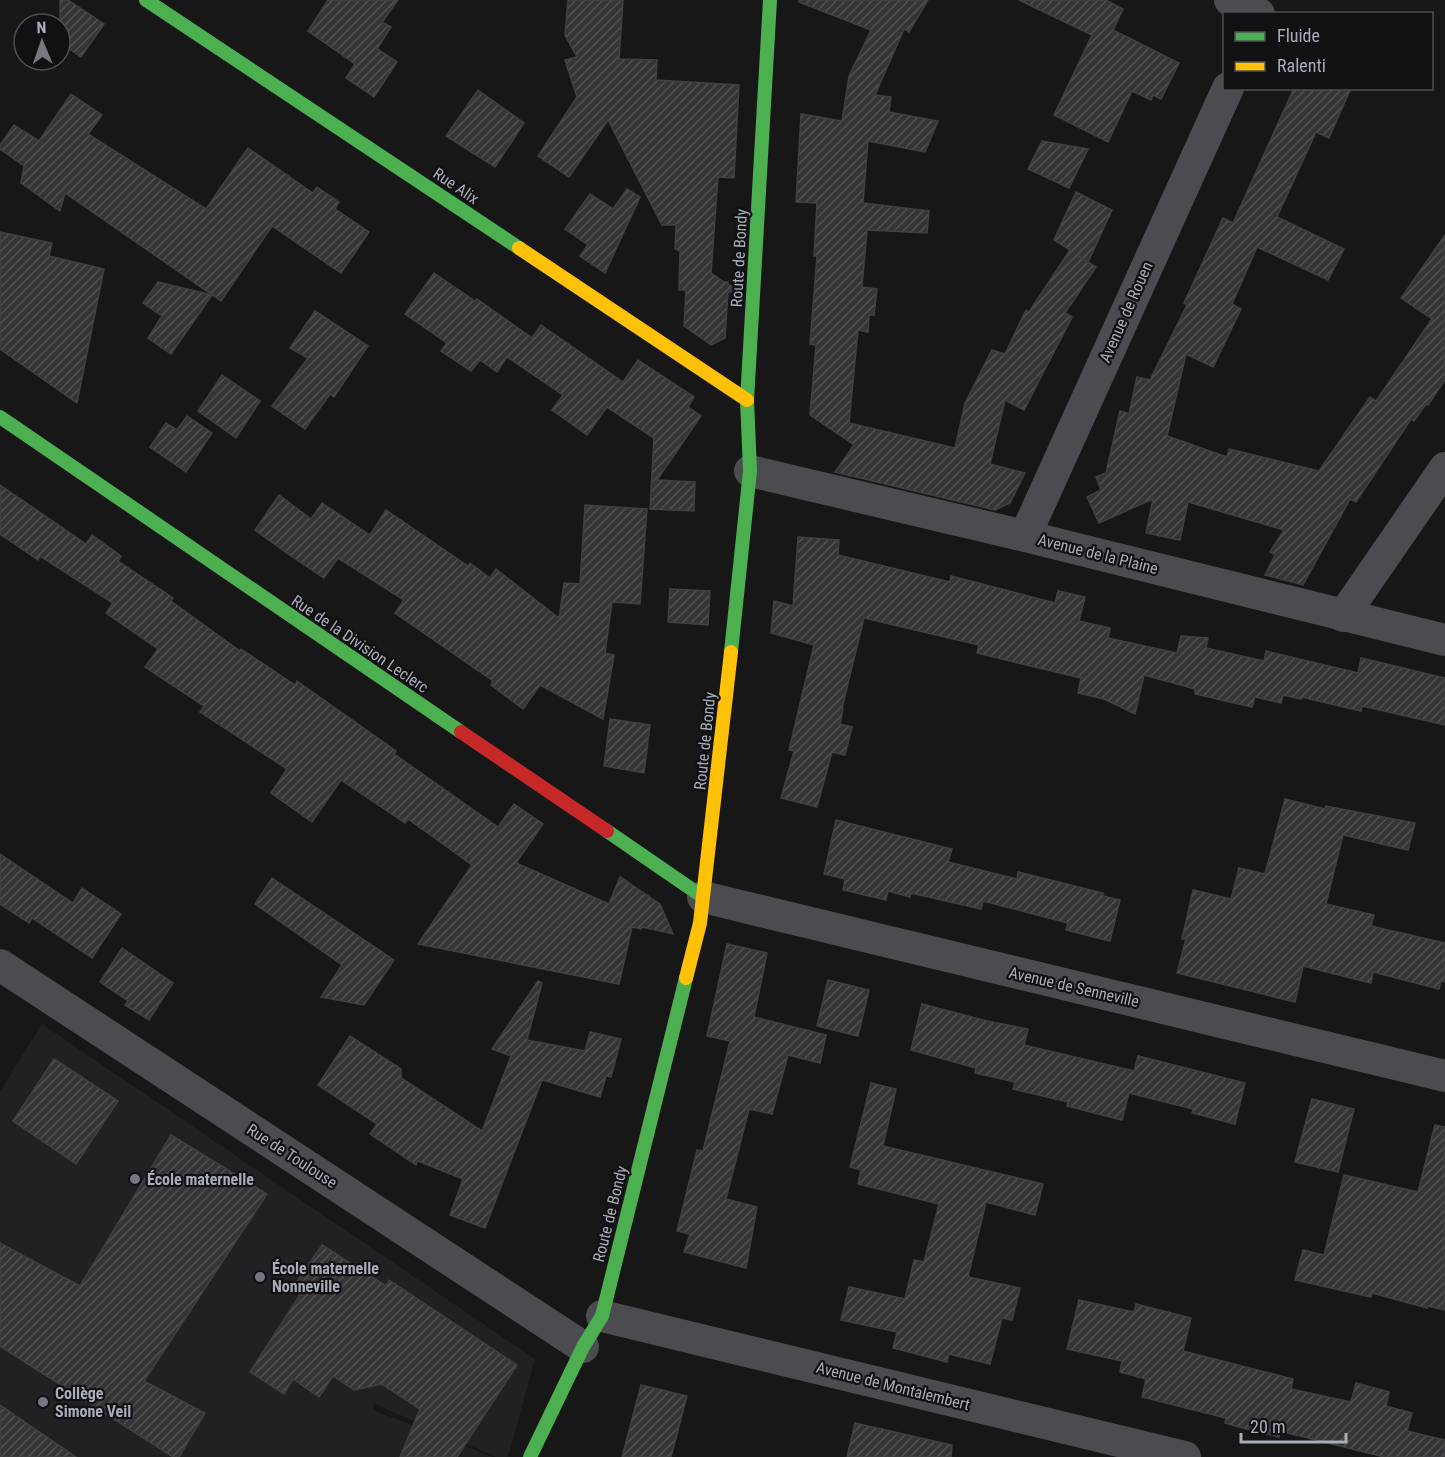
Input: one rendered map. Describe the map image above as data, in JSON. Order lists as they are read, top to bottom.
{
  "streets": {
    "street": [
      "Rue Alix",
      "Route de Bondy",
      "Avenue de Rouen",
      "Avenue de la Plaine",
      "Rue de la Division Leclerc",
      "Avenue de Senneville",
      "Rue de Toulouse",
      "Avenue de Montalembert"
    ]
  },
  "crossings": [
    ["Rue Alix", "Route de Bondy"],
    ["Route de Bondy", "Avenue de la Plaine"],
    ["Route de Bondy", "Rue de la Division Leclerc"],
    ["Route de Bondy", "Avenue de Senneville"],
    ["Route de Bondy", "Rue de Toulouse"],
    ["Route de Bondy", "Avenue de Montalembert"],
    ["Avenue de Rouen", "Avenue de la Plaine"],
    ["Rue de la Division Leclerc", "Avenue de Senneville"]
  ],
  "places": ["École maternelle", "École maternelle Nonneville", "Collège Simone Veil"],
  "legend": ["Fluide", "Ralenti"],
  "scale_bar": "20 m",
  "north": "top"
}
